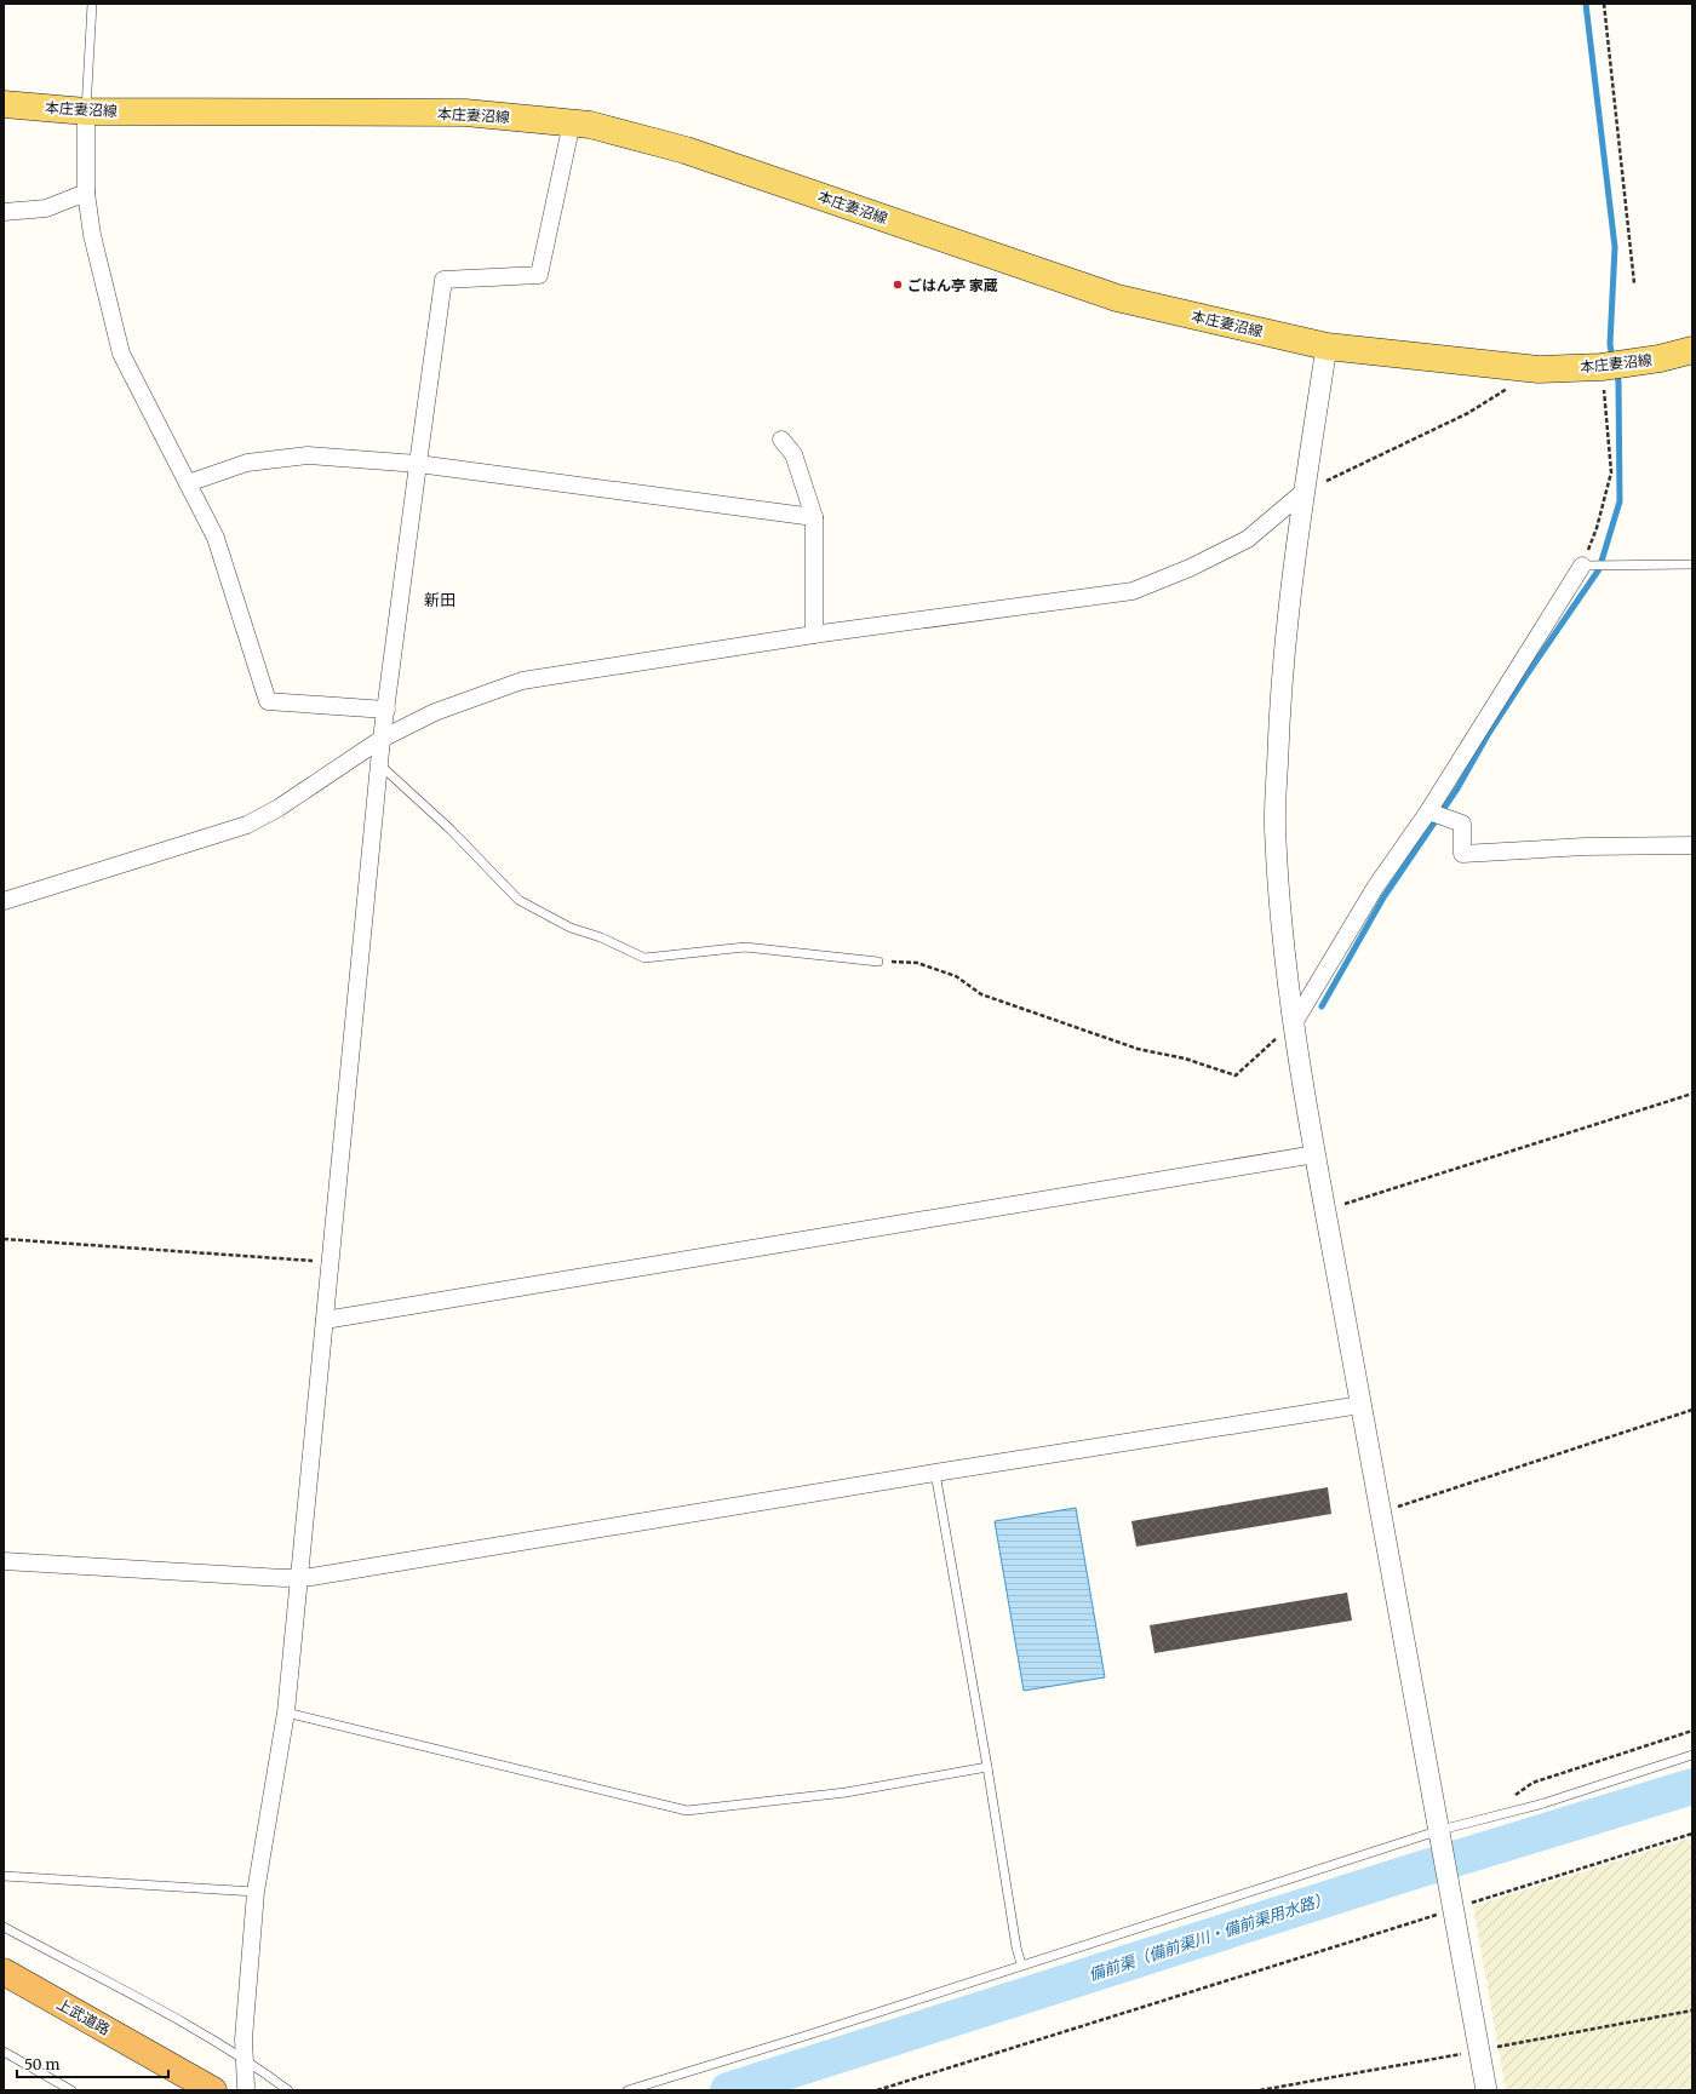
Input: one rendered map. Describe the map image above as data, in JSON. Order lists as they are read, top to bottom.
{
  "streets": {
    "highway": ["上武道路"],
    "main road": ["本庄妻沼線"]
  },
  "districts": ["新田"],
  "water": ["備前渠（備前渠川・備前渠用水路）"],
  "places": ["ごはん亭 家蔵"],
  "scale_bar": "50 m"
}
